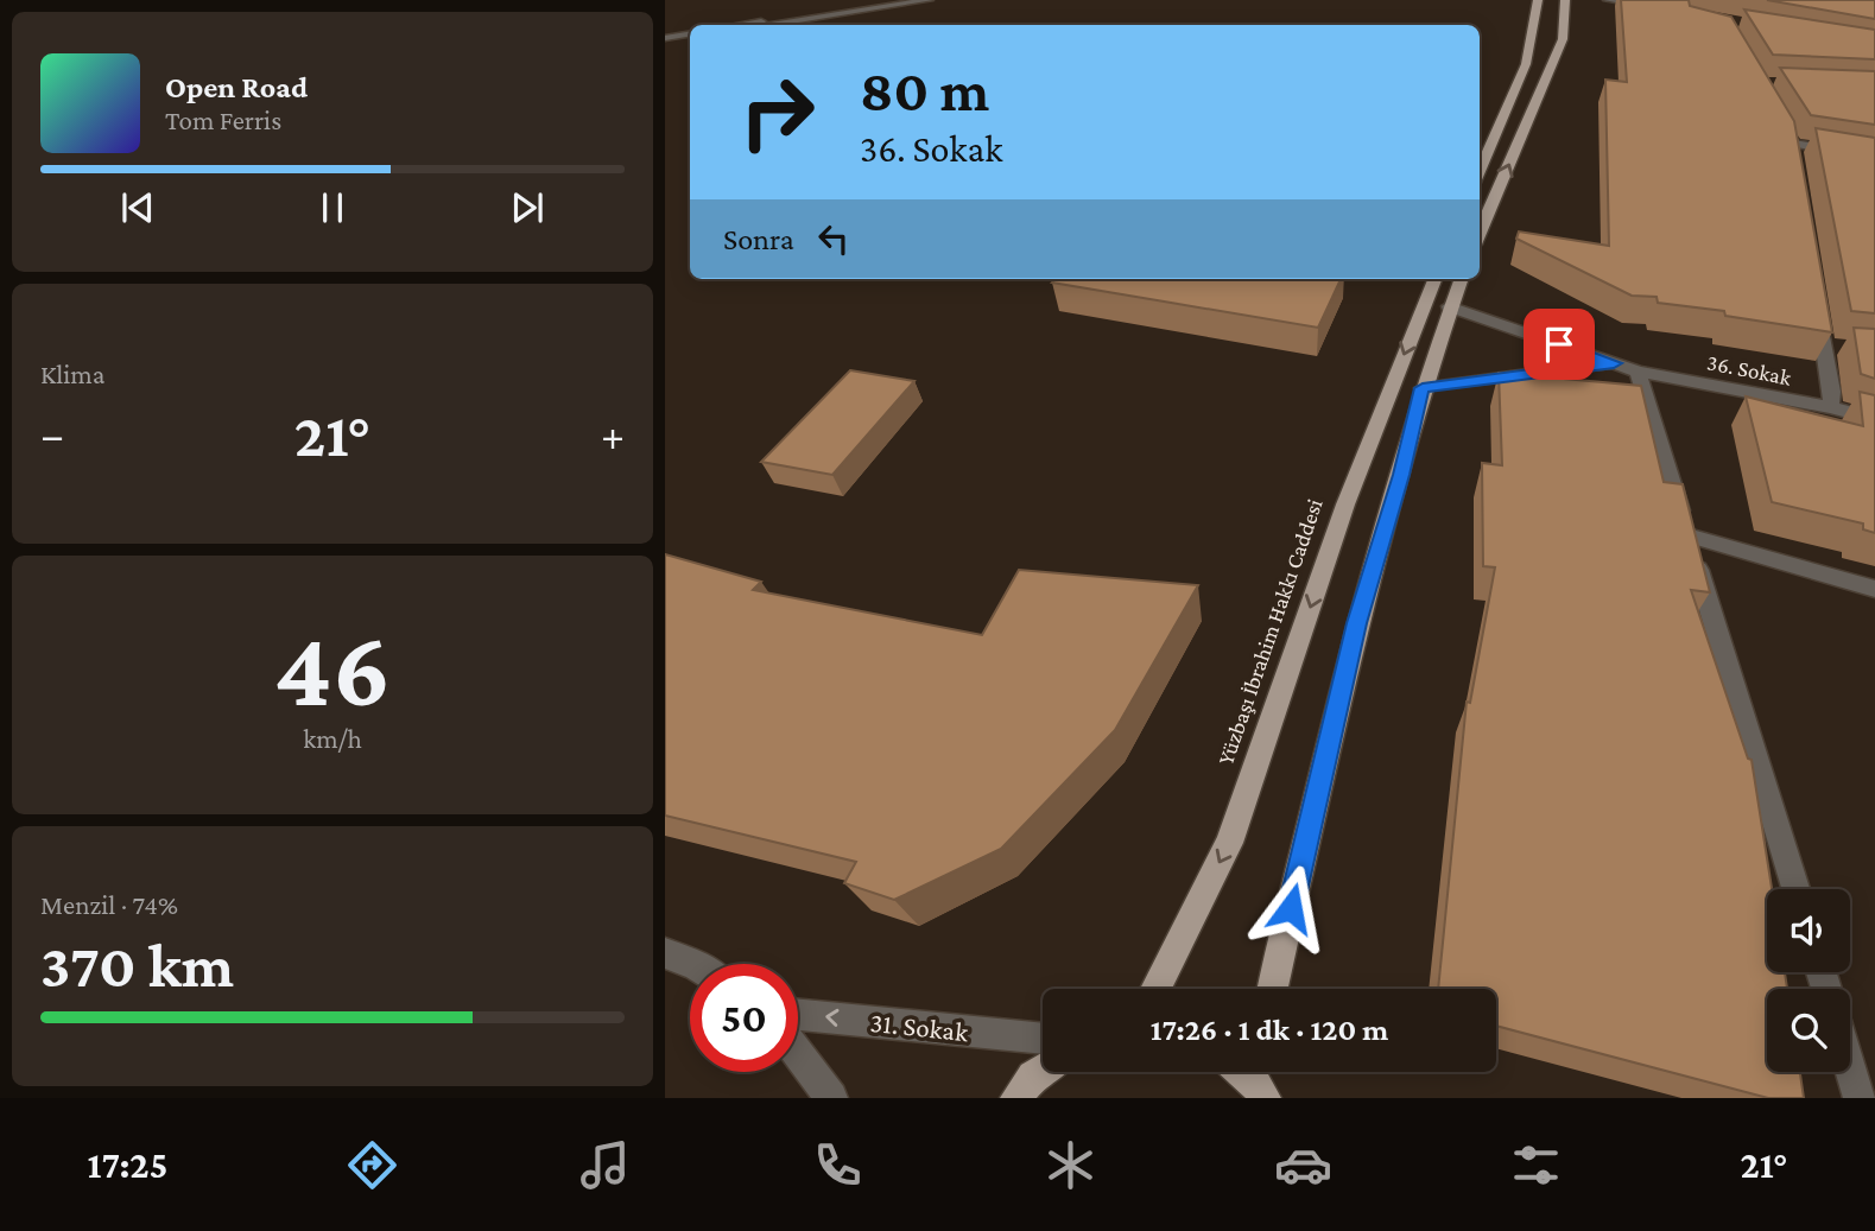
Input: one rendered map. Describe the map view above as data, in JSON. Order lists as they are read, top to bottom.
{
  "streets": {
    "main road": ["Yüzbaşı İbrahim Hakkı Caddesi"],
    "street": ["36. Sokak", "31. Sokak"]
  },
  "one_way": ["31. Sokak"],
  "page": {
    "turn": ["80 m", "36. Sokak"],
    "song": ["Open Road", "Tom Ferris"],
    "then": "Sonra",
    "tile": [
      "Klima",
      ["46", "km/h"],
      ["Menzil · 74%", "370 km"]
    ],
    "heat": ["−", "21°", "+"],
    "limit": "50",
    "trip": "17:26 · 1 dk · 120 m",
    "tabs": ["17:25", "21°"]
  }
}
